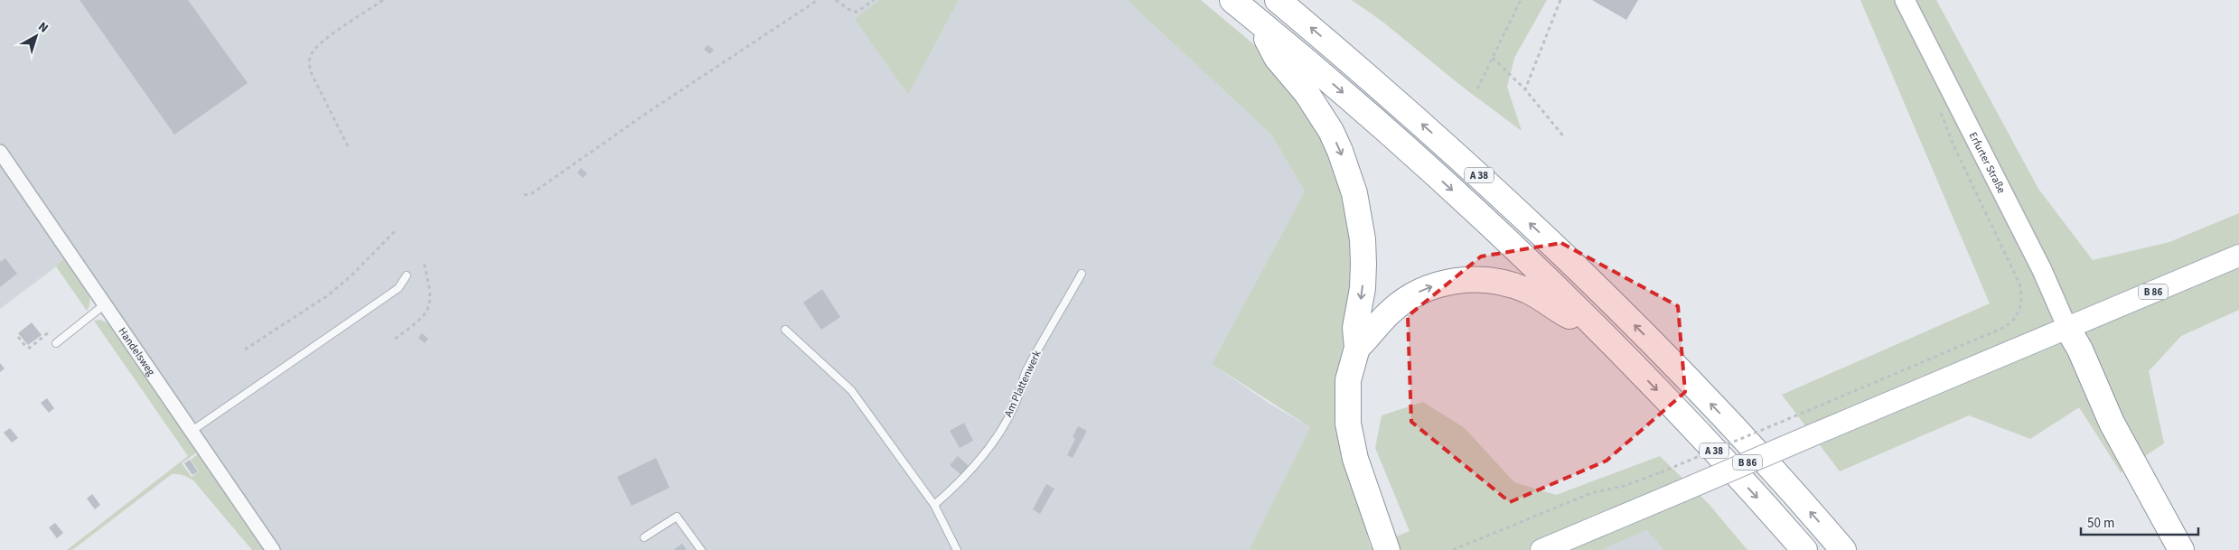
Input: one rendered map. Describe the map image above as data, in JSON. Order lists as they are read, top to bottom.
{
  "streets": {
    "highway": ["A 38"],
    "main road": ["Erfurter Straße", "B 86"],
    "street": ["Handelsweg"],
    "lane": ["Am Plattenwerk"]
  },
  "crossings": [
    ["Erfurter Straße", "B 86"]
  ],
  "scale_bar": "50 m",
  "north": "top right"
}
